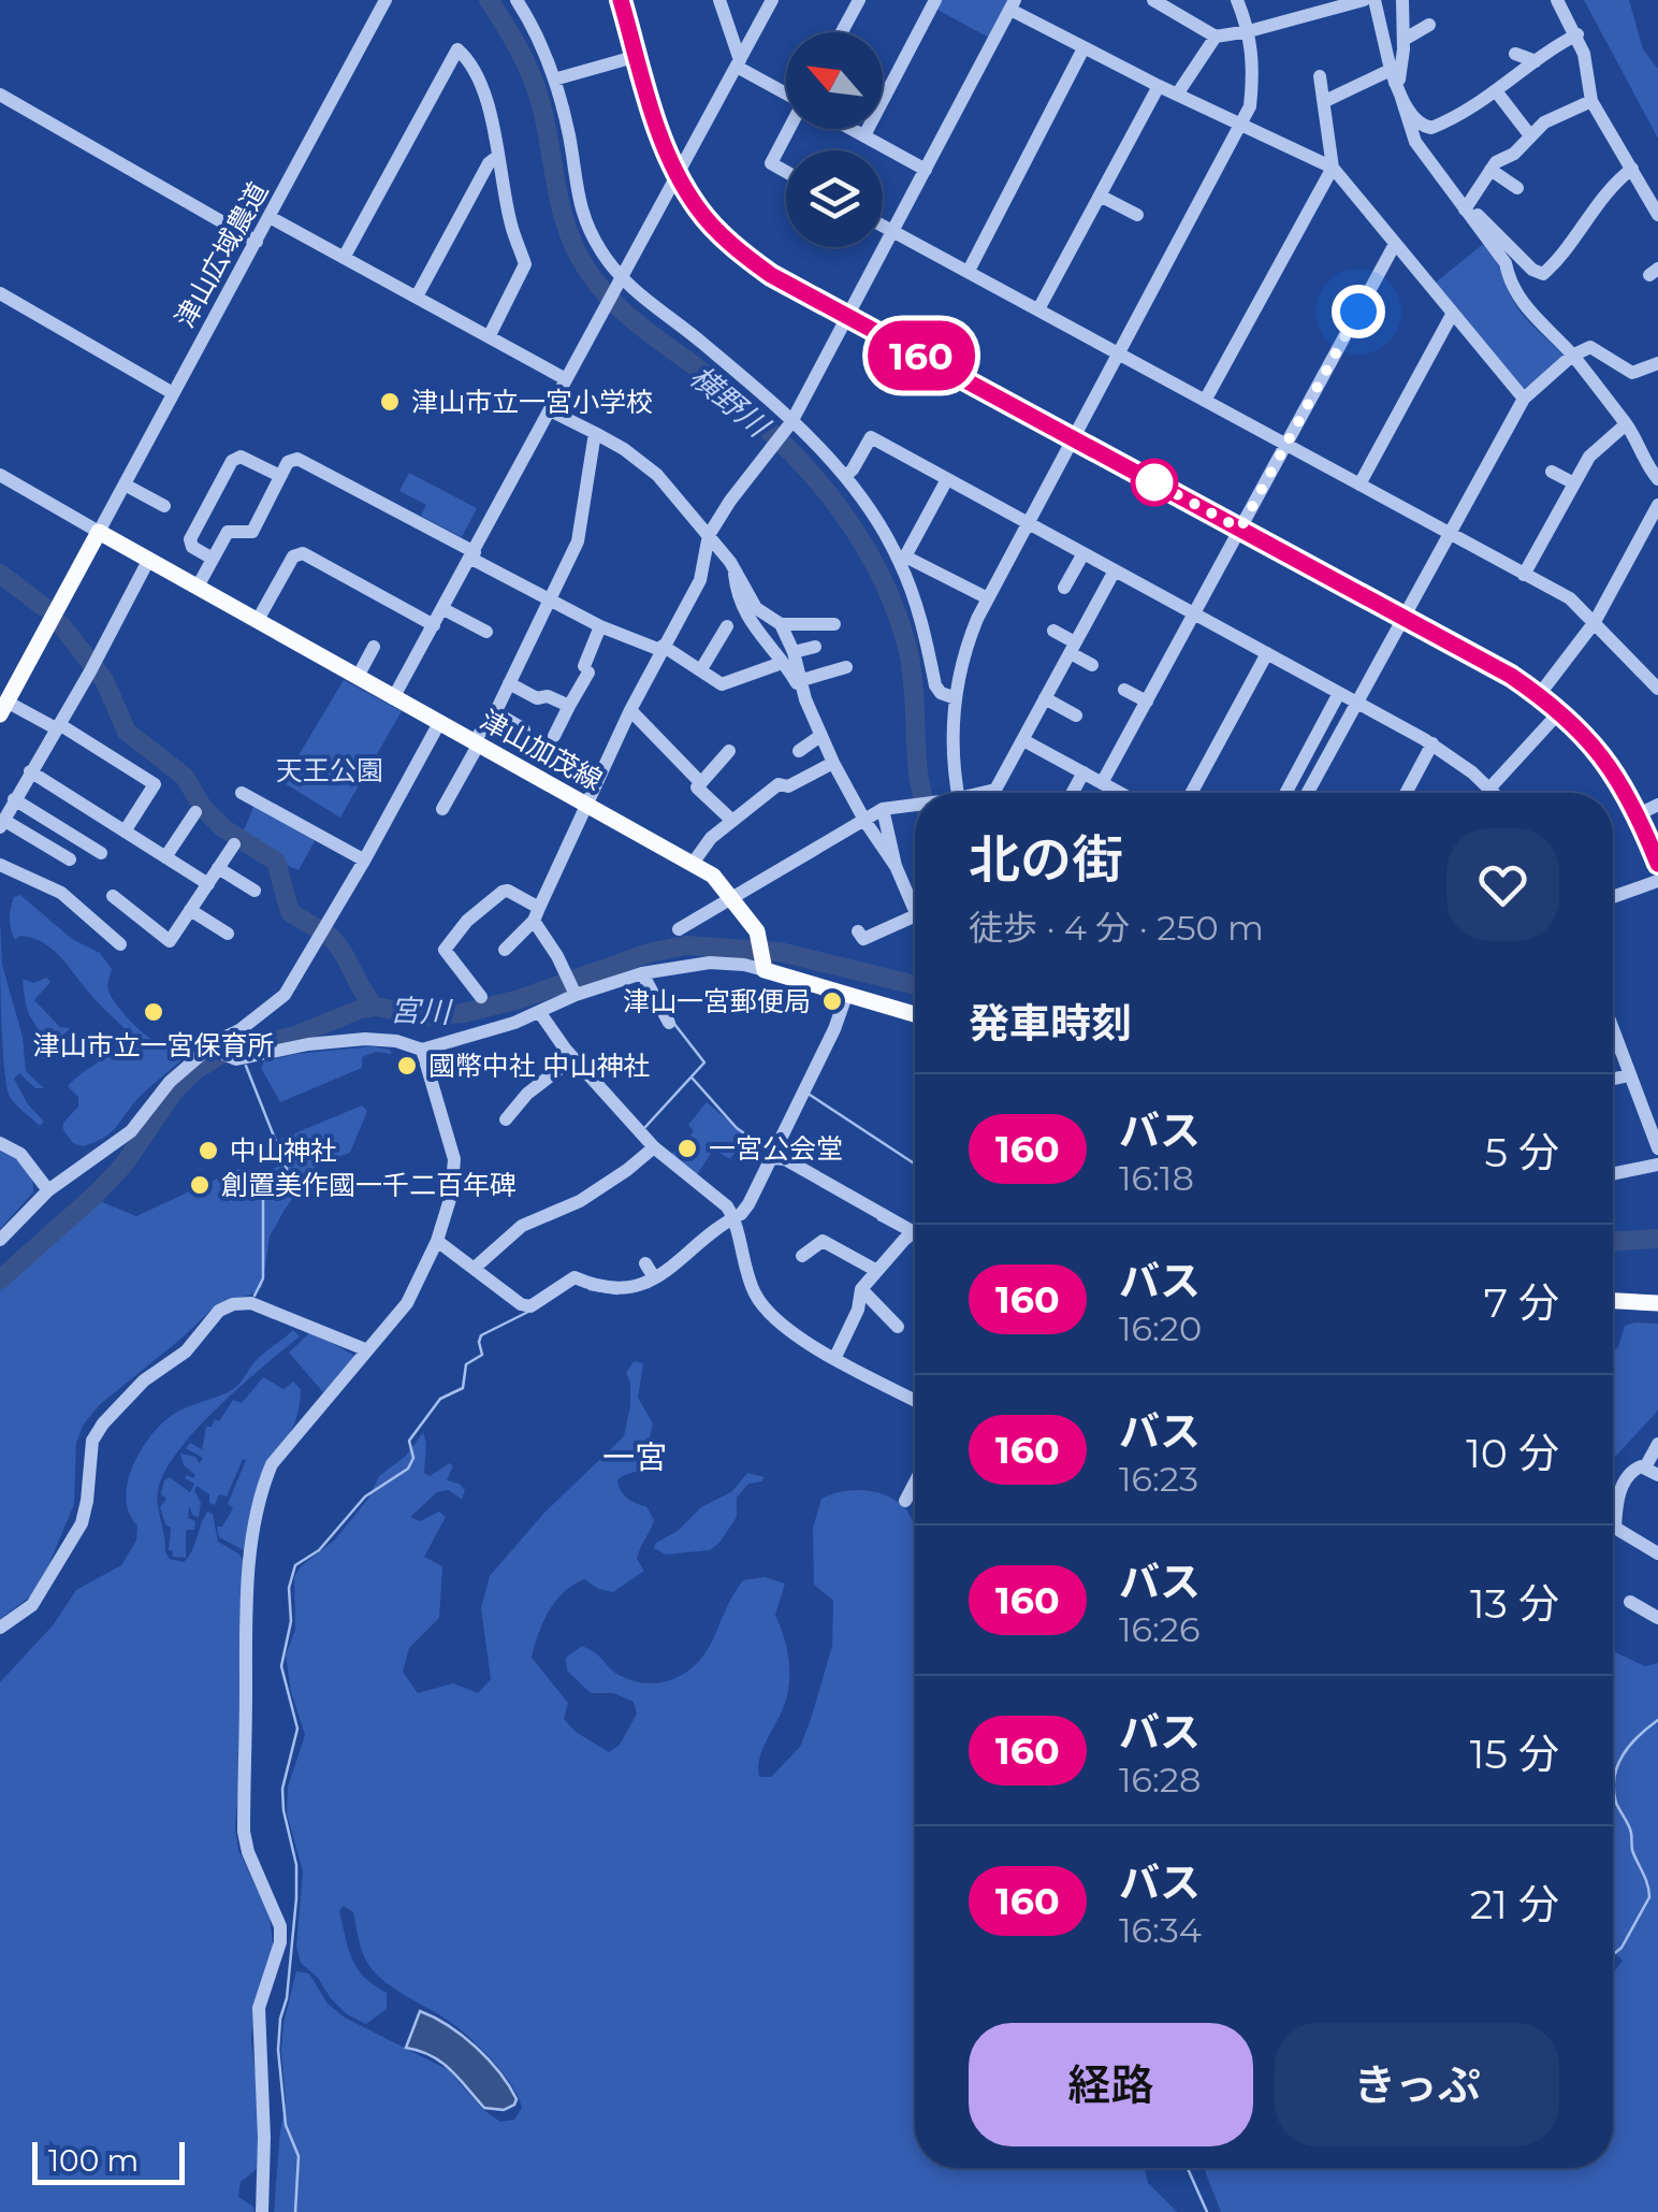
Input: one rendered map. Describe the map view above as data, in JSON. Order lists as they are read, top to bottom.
{
  "streets": {
    "main road": ["津山加茂線"],
    "street": ["津山広域農道"]
  },
  "crossings": [
    ["津山広域農道", "津山加茂線"]
  ],
  "districts": ["一宮"],
  "water": ["横野川", "宮川"],
  "parks": ["天王公園"],
  "places": [
    "津山市立一宮小学校",
    "津山一宮郵便局",
    "津山市立一宮保育所",
    "國幣中社 中山神社",
    "一宮公会堂",
    "中山神社",
    "創置美作國一千二百年碑"
  ],
  "lines": ["bus line 160"],
  "scale_bar": "100 m",
  "north": "top left",
  "page": {
    "on_map": "160",
    "heading": [
      ["北の街", "徒歩 · 4 分 · 250 m"],
      "発車時刻"
    ],
    "list": [
      {
        "mark": "160",
        "name": "バス",
        "note": "16:18",
        "value": "5 分"
      },
      {
        "mark": "160",
        "name": "バス",
        "note": "16:20",
        "value": "7 分"
      },
      {
        "mark": "160",
        "name": "バス",
        "note": "16:23",
        "value": "10 分"
      },
      {
        "mark": "160",
        "name": "バス",
        "note": "16:26",
        "value": "13 分"
      },
      {
        "mark": "160",
        "name": "バス",
        "note": "16:28",
        "value": "15 分"
      },
      {
        "mark": "160",
        "name": "バス",
        "note": "16:34",
        "value": "21 分"
      }
    ],
    "buttons": ["経路", "きっぷ"],
    "scale": "100 m"
  }
}
